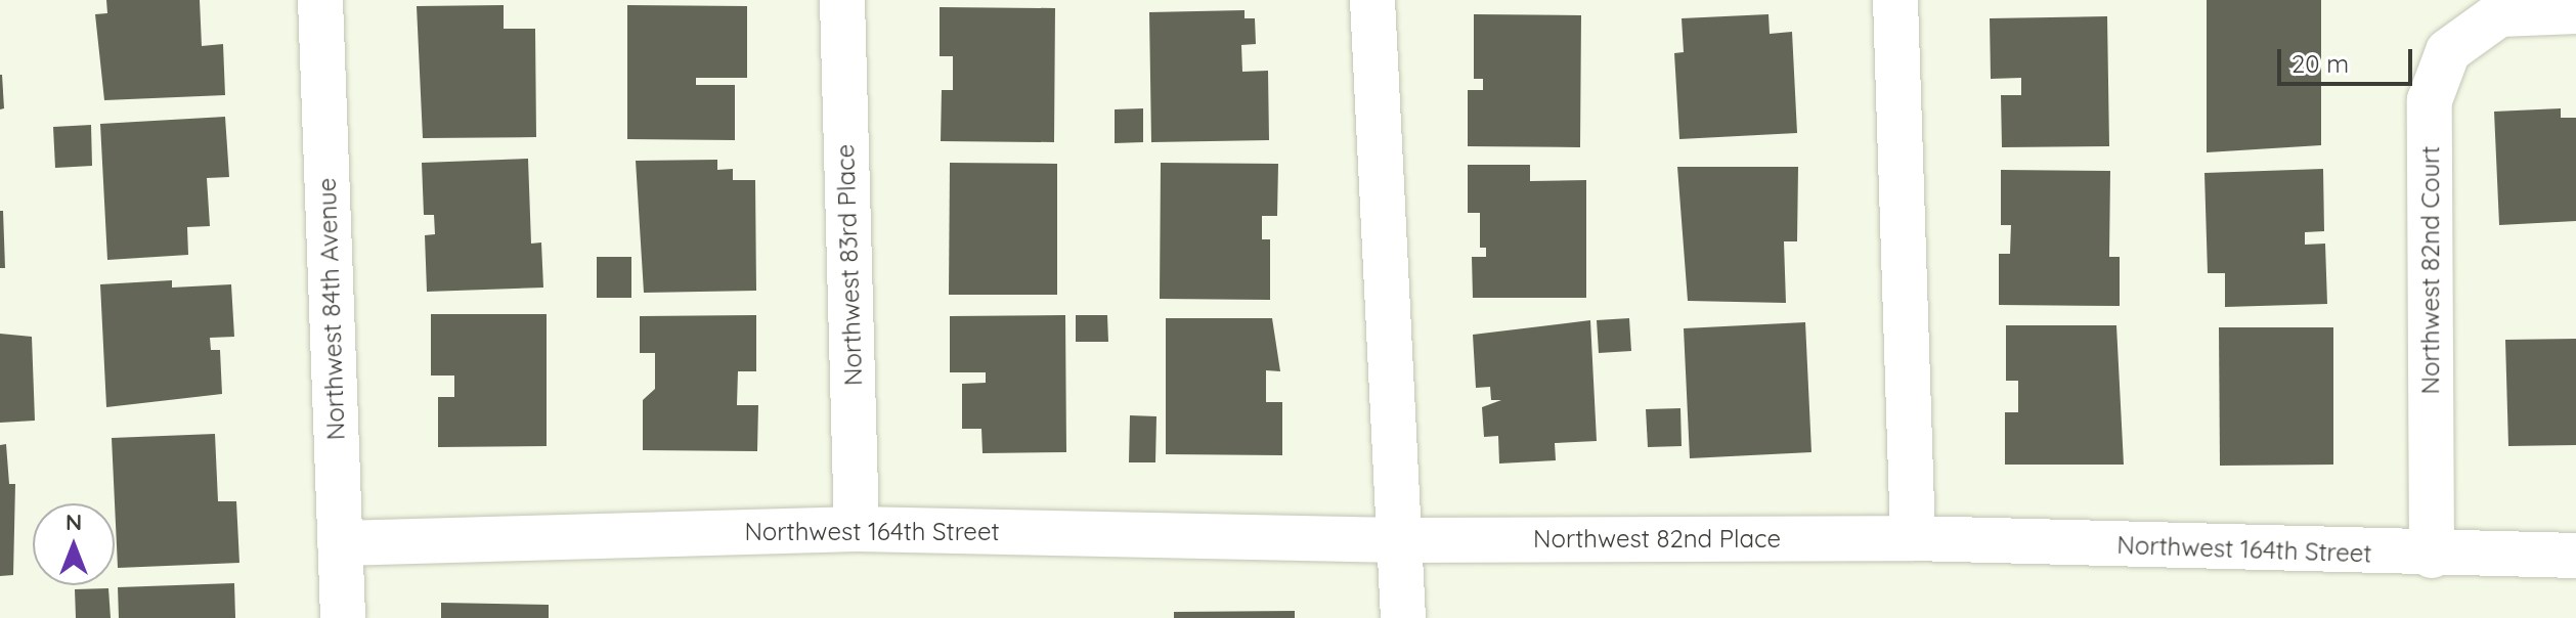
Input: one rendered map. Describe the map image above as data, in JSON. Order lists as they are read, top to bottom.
{
  "streets": {
    "street": [
      "Northwest 83rd Place",
      "Northwest 82nd Court",
      "Northwest 84th Avenue",
      "Northwest 164th Street",
      "Northwest 82nd Place"
    ]
  },
  "crossings": [
    ["Northwest 83rd Place", "Northwest 164th Street"],
    ["Northwest 82nd Court", "Northwest 164th Street"],
    ["Northwest 84th Avenue", "Northwest 164th Street"],
    ["Northwest 164th Street", "Northwest 82nd Place"]
  ],
  "scale_bar": "20 m",
  "north": "top"
}
